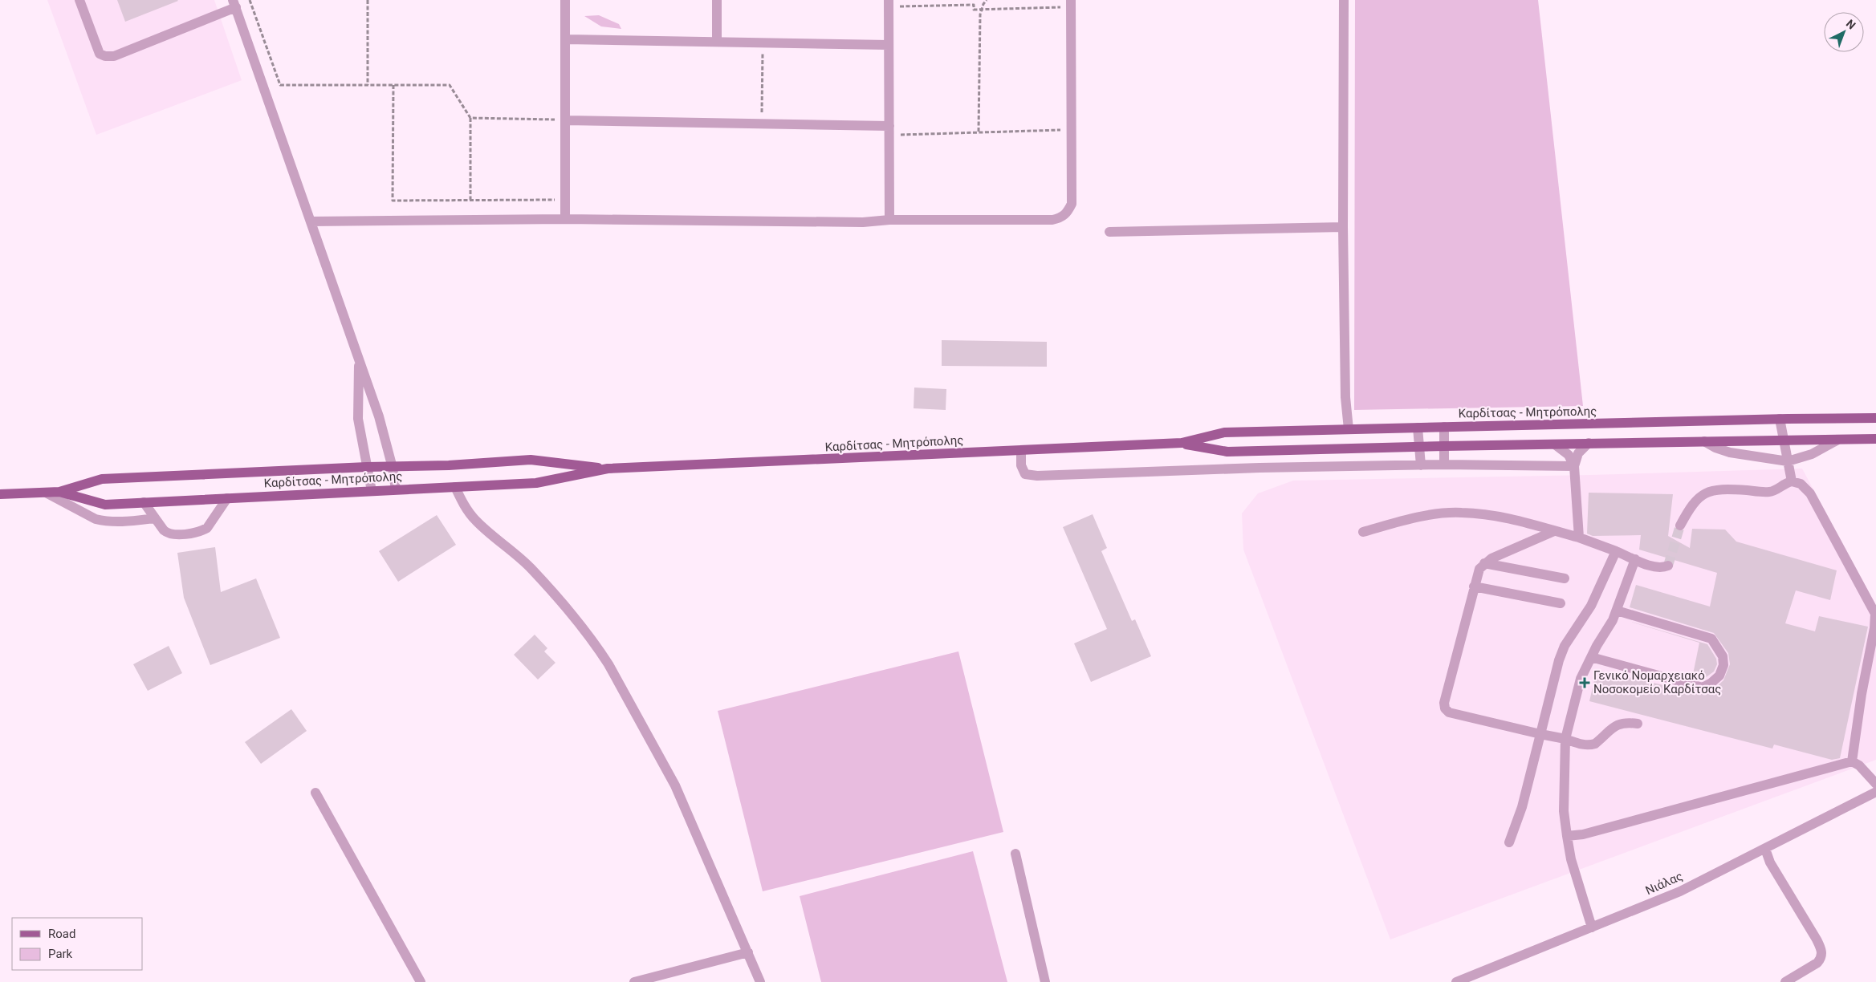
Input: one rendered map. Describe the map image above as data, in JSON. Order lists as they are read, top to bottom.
{
  "streets": {
    "main road": ["Καρδίτσας - Μητρόπολης"],
    "street": ["Νιάλας"]
  },
  "places": {
    "health": ["Γενικό Νομαρχειακό Νοσοκομείο Καρδίτσας"]
  },
  "legend": ["Road", "Park"],
  "north": "top right"
}
